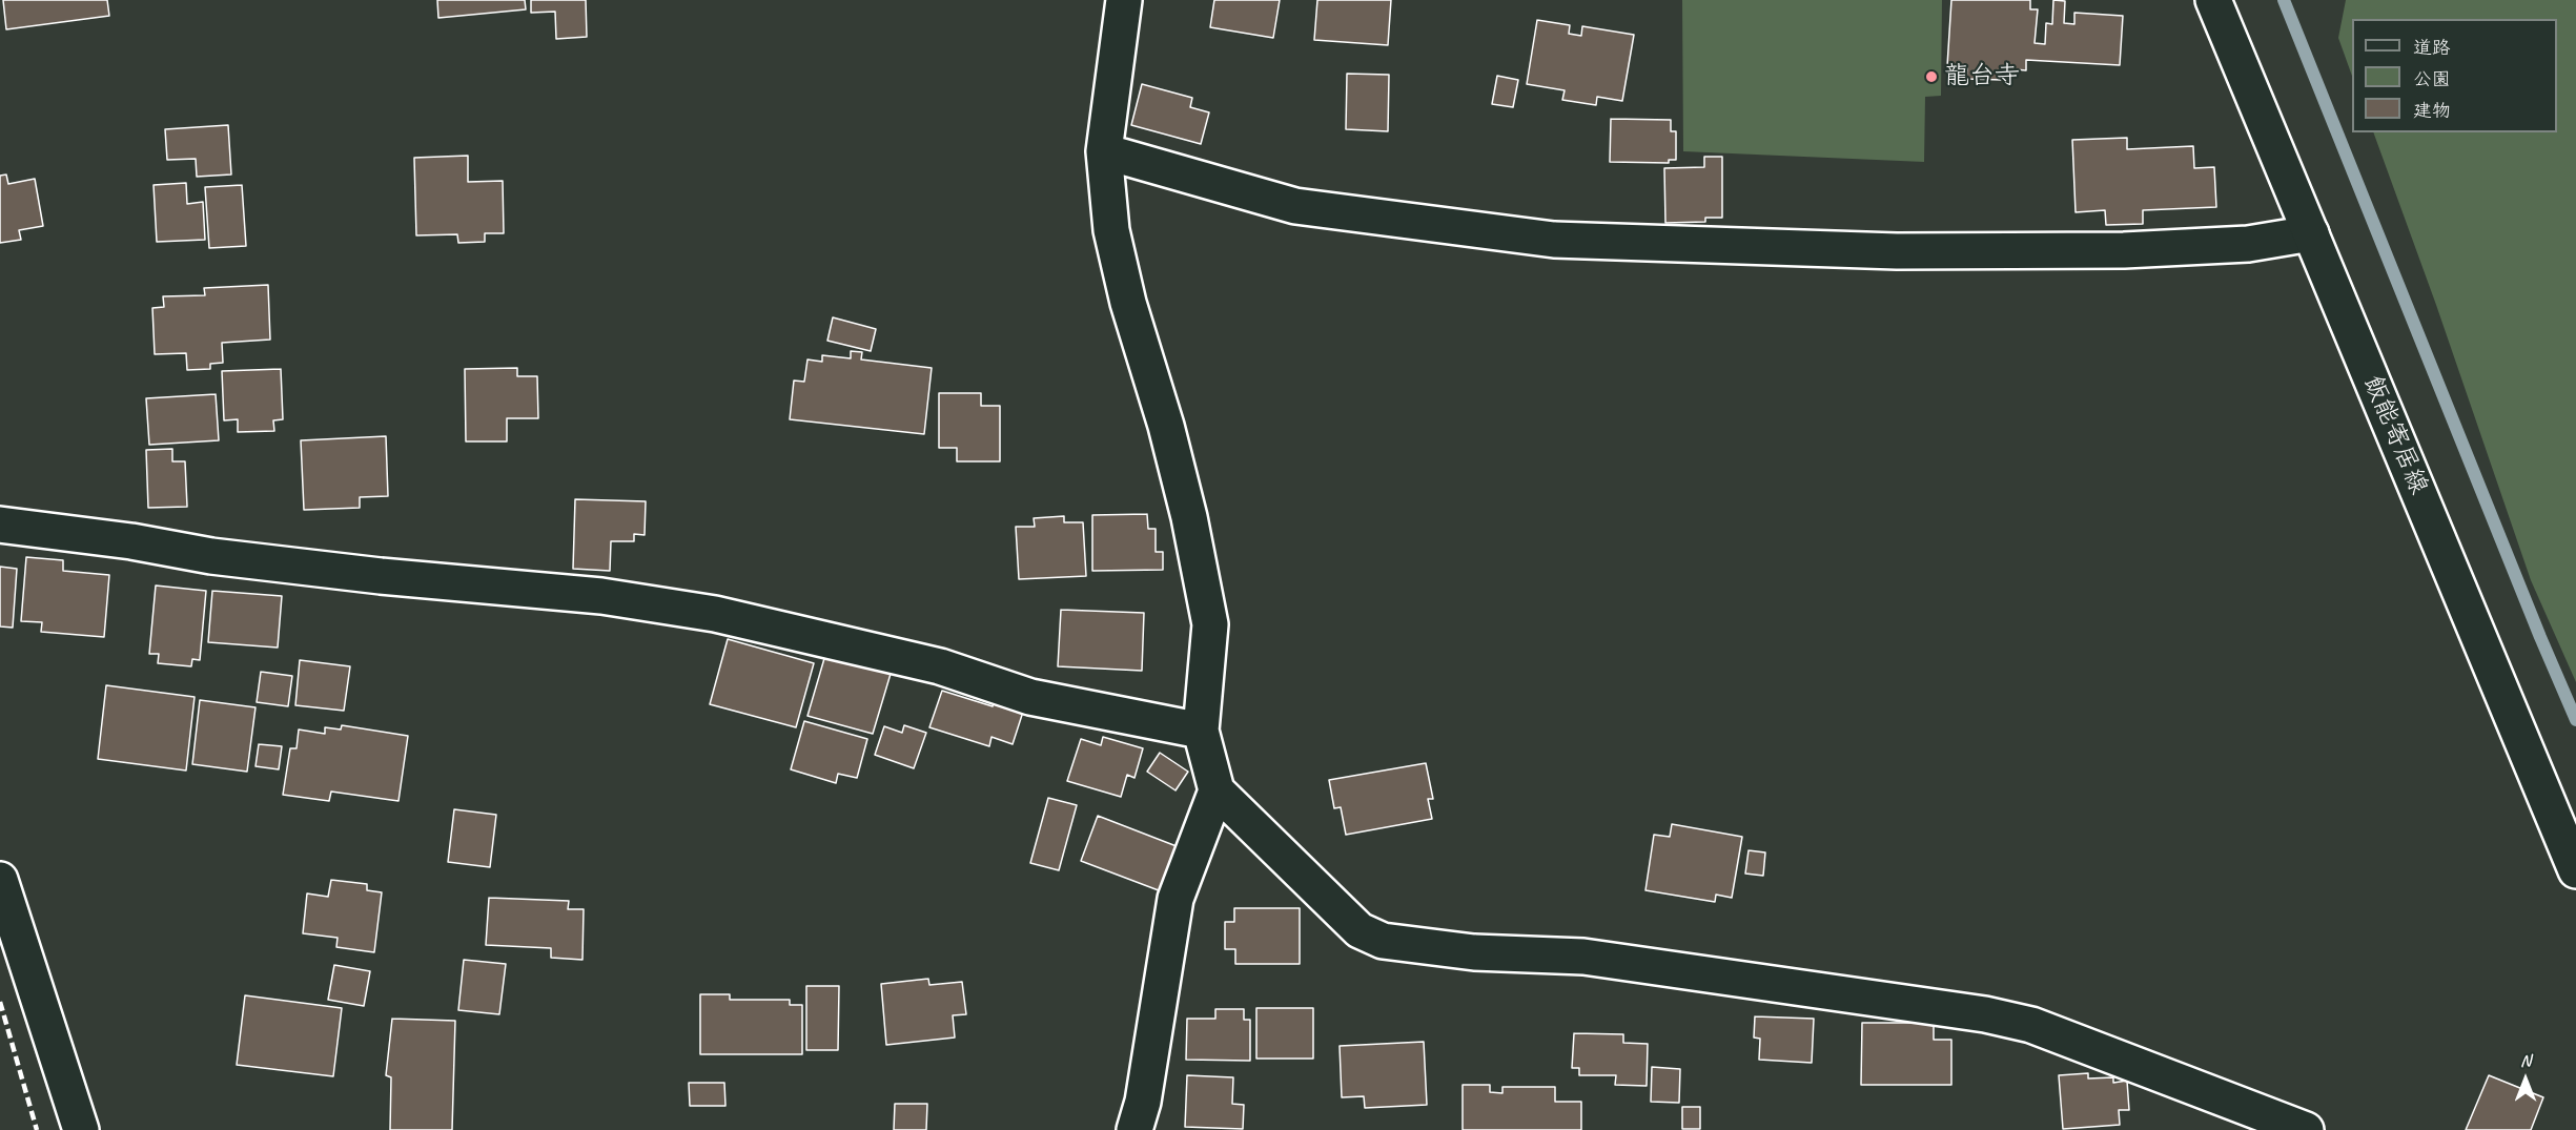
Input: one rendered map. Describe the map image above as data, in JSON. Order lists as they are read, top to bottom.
{
  "streets": {
    "street": ["飯能寄居線"]
  },
  "places": ["龍台寺"],
  "legend": ["道路", "公園", "建物"],
  "north": "top"
}
